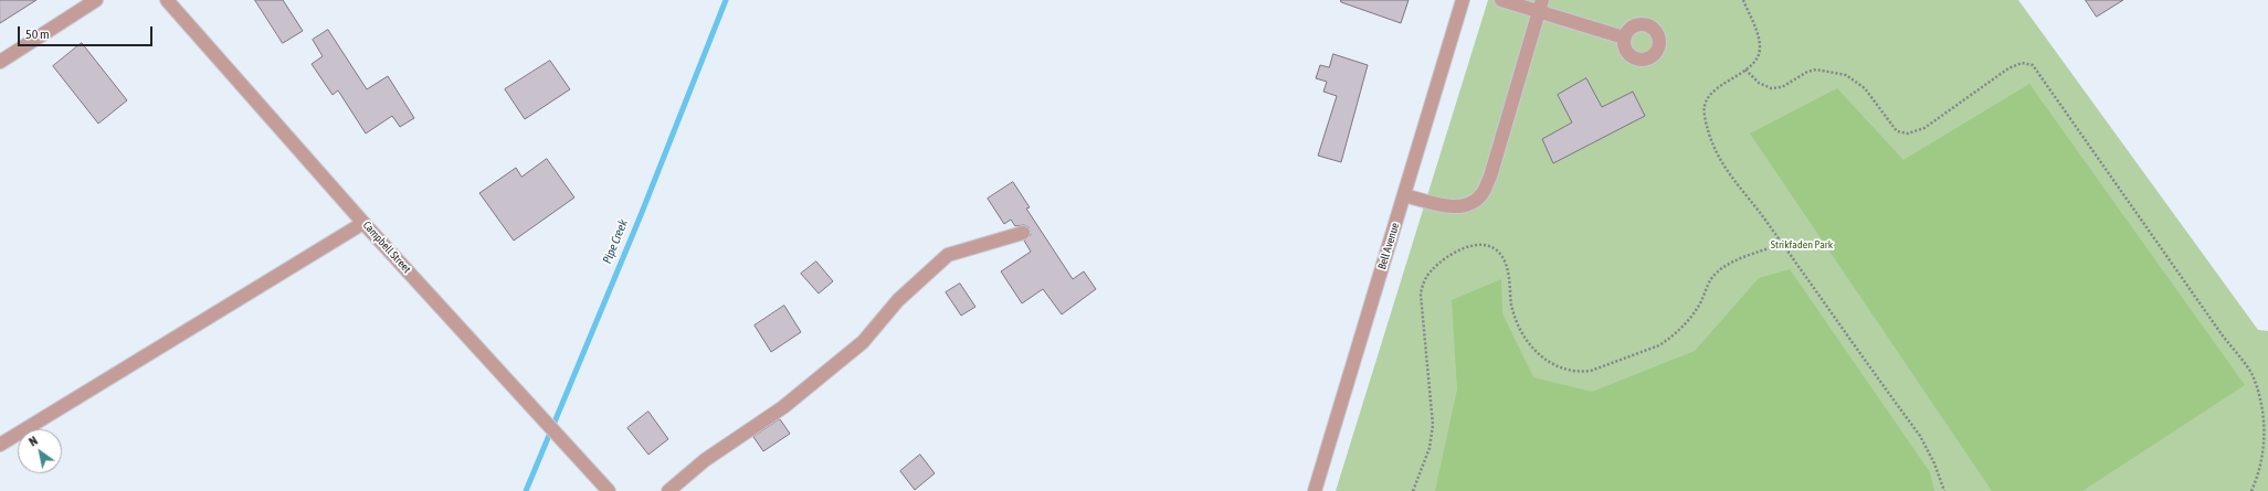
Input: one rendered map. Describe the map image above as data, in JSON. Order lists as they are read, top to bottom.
{
  "streets": {
    "street": ["Bell Avenue", "Campbell Street"]
  },
  "water": ["Pipe Creek"],
  "parks": ["Strikfaden Park"],
  "scale_bar": "50 m",
  "north": "top left"
}
